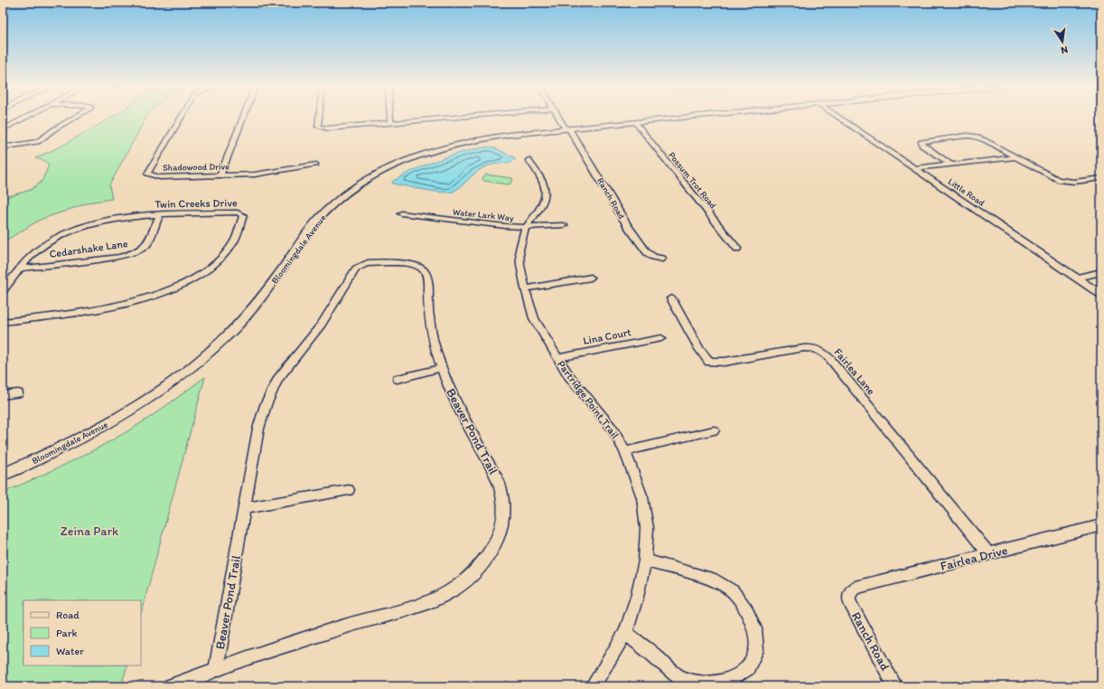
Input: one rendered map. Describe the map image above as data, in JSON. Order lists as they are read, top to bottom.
{
  "streets": {
    "street": [
      "Shadowood Drive",
      "Possum Trot Road",
      "Little Road",
      "Ranch Road",
      "Twin Creeks Drive",
      "Water Lark Way",
      "Cedarshake Lane",
      "Bloomingdale Avenue",
      "Lina Court",
      "Fairlea Lane",
      "Partridge Point Trail",
      "Beaver Pond Trail",
      "Fairlea Drive"
    ]
  },
  "crossings": [
    ["Possum Trot Road", "Bloomingdale Avenue"],
    ["Ranch Road", "Bloomingdale Avenue"],
    ["Ranch Road", "Fairlea Drive"],
    ["Twin Creeks Drive", "Cedarshake Lane"],
    ["Water Lark Way", "Partridge Point Trail"],
    ["Lina Court", "Partridge Point Trail"],
    ["Fairlea Lane", "Fairlea Drive"]
  ],
  "parks": ["Zeina Park"],
  "legend": ["Road", "Park", "Water"],
  "north": "bottom"
}
